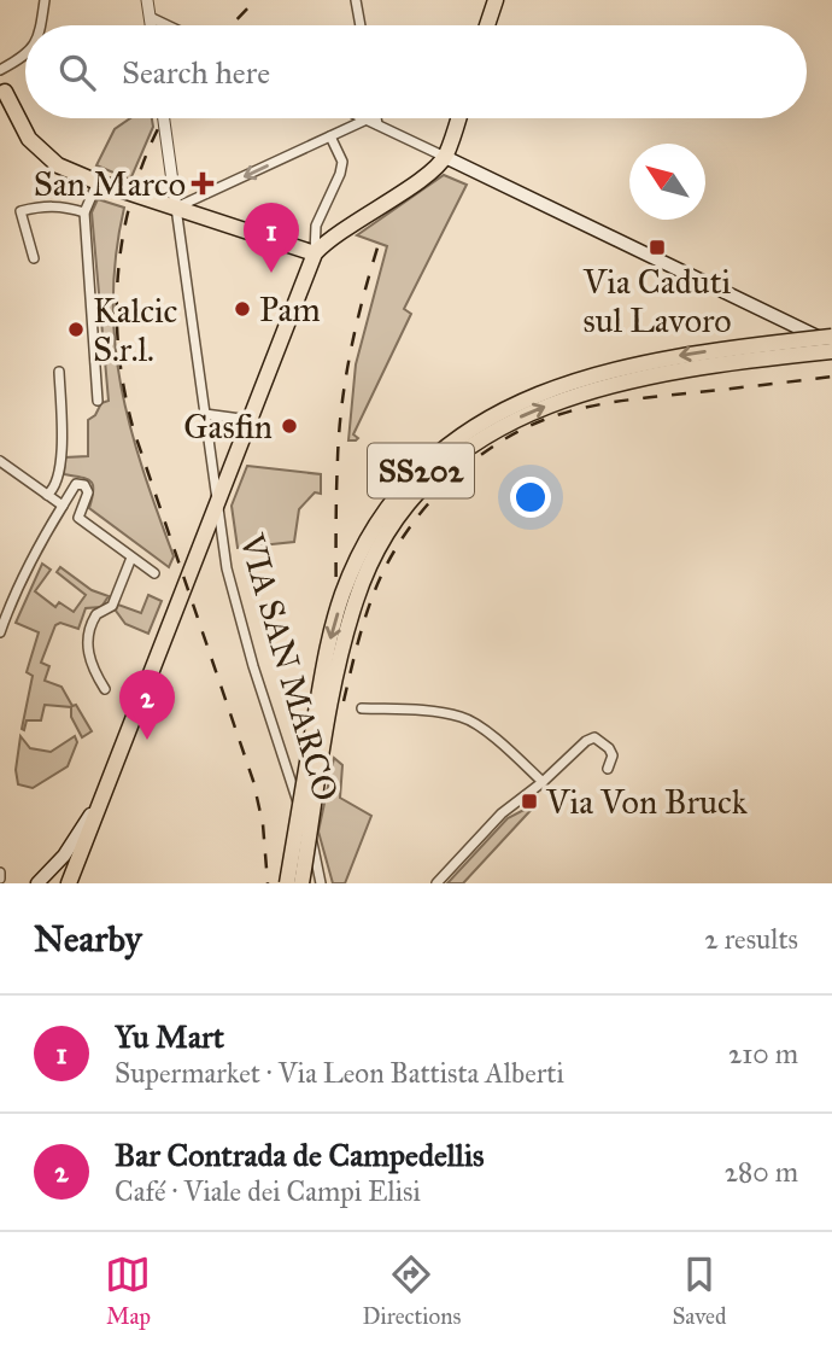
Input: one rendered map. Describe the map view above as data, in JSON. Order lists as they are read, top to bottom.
{
  "streets": {
    "main road": ["SS202"],
    "street": ["VIA SAN MARCO"]
  },
  "places": {
    "health": ["San Marco"],
    "transit": ["Via Caduti sul Lavoro", "Via Von Bruck"],
    "other": ["Pam", "Kalcic S.r.l.", "Gasfin"]
  },
  "north": "top left",
  "page": {
    "search": "Search here",
    "pins": ["1", "2"],
    "heading": ["Nearby", "2 results"],
    "list": [
      {
        "mark": "1",
        "name": "Yu Mart",
        "note": "Supermarket · Via Leon Battista Alberti",
        "value": "210 m"
      },
      {
        "mark": "2",
        "name": "Bar Contrada de Campedellis",
        "note": "Café · Viale dei Campi Elisi",
        "value": "280 m"
      }
    ],
    "nav": ["Map", "Directions", "Saved"]
  }
}
